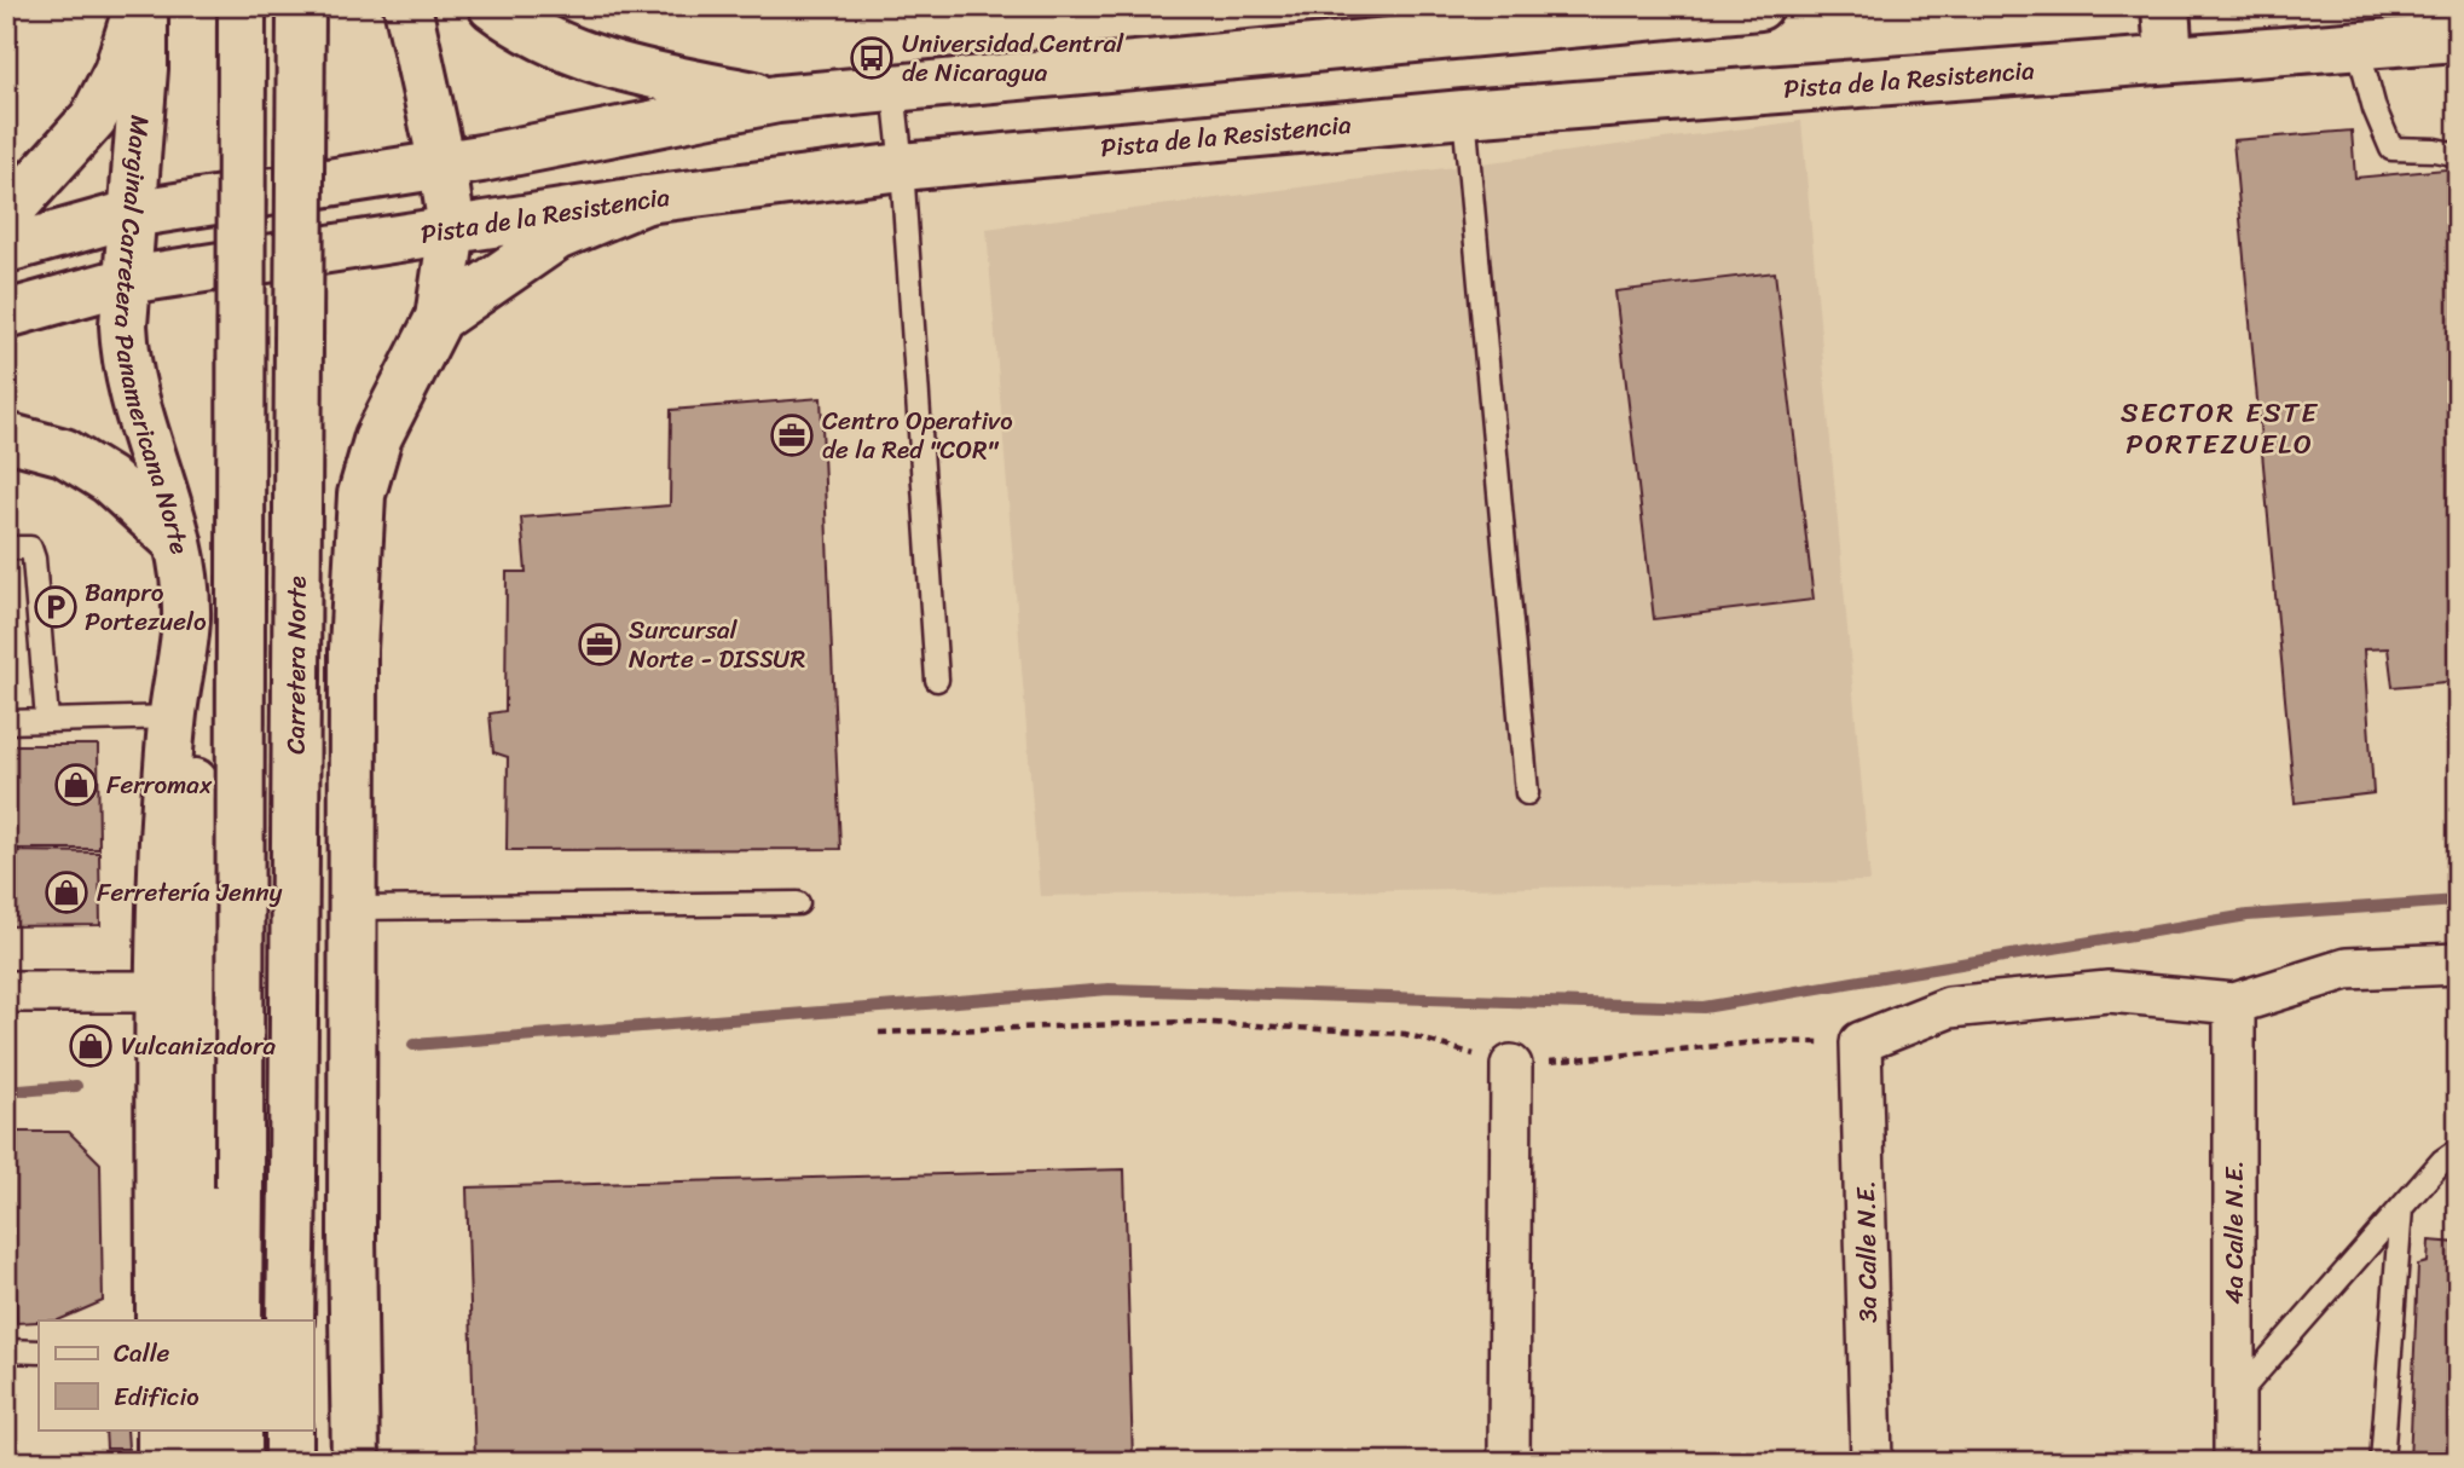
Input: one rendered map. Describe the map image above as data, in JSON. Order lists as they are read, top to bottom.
{
  "streets": {
    "main road": ["Pista de la Resistencia", "Marginal Carretera Panamericana Norte", "Carretera Norte"],
    "street": ["4a Calle N.E.", "3a Calle N.E."]
  },
  "crossings": [
    ["Pista de la Resistencia", "Marginal Carretera Panamericana Norte"]
  ],
  "districts": ["SECTOR ESTE PORTEZUELO"],
  "places": {
    "bus stop": ["Universidad Central de Nicaragua"],
    "office": ["Centro Operativo de la Red \"COR\"", "Surcursal Norte - DISSUR"],
    "parking": ["Banpro Portezuelo"],
    "shop": ["Ferromax", "Ferretería Jenny", "Vulcanizadora"]
  },
  "legend": ["Calle", "Edificio"]
}
